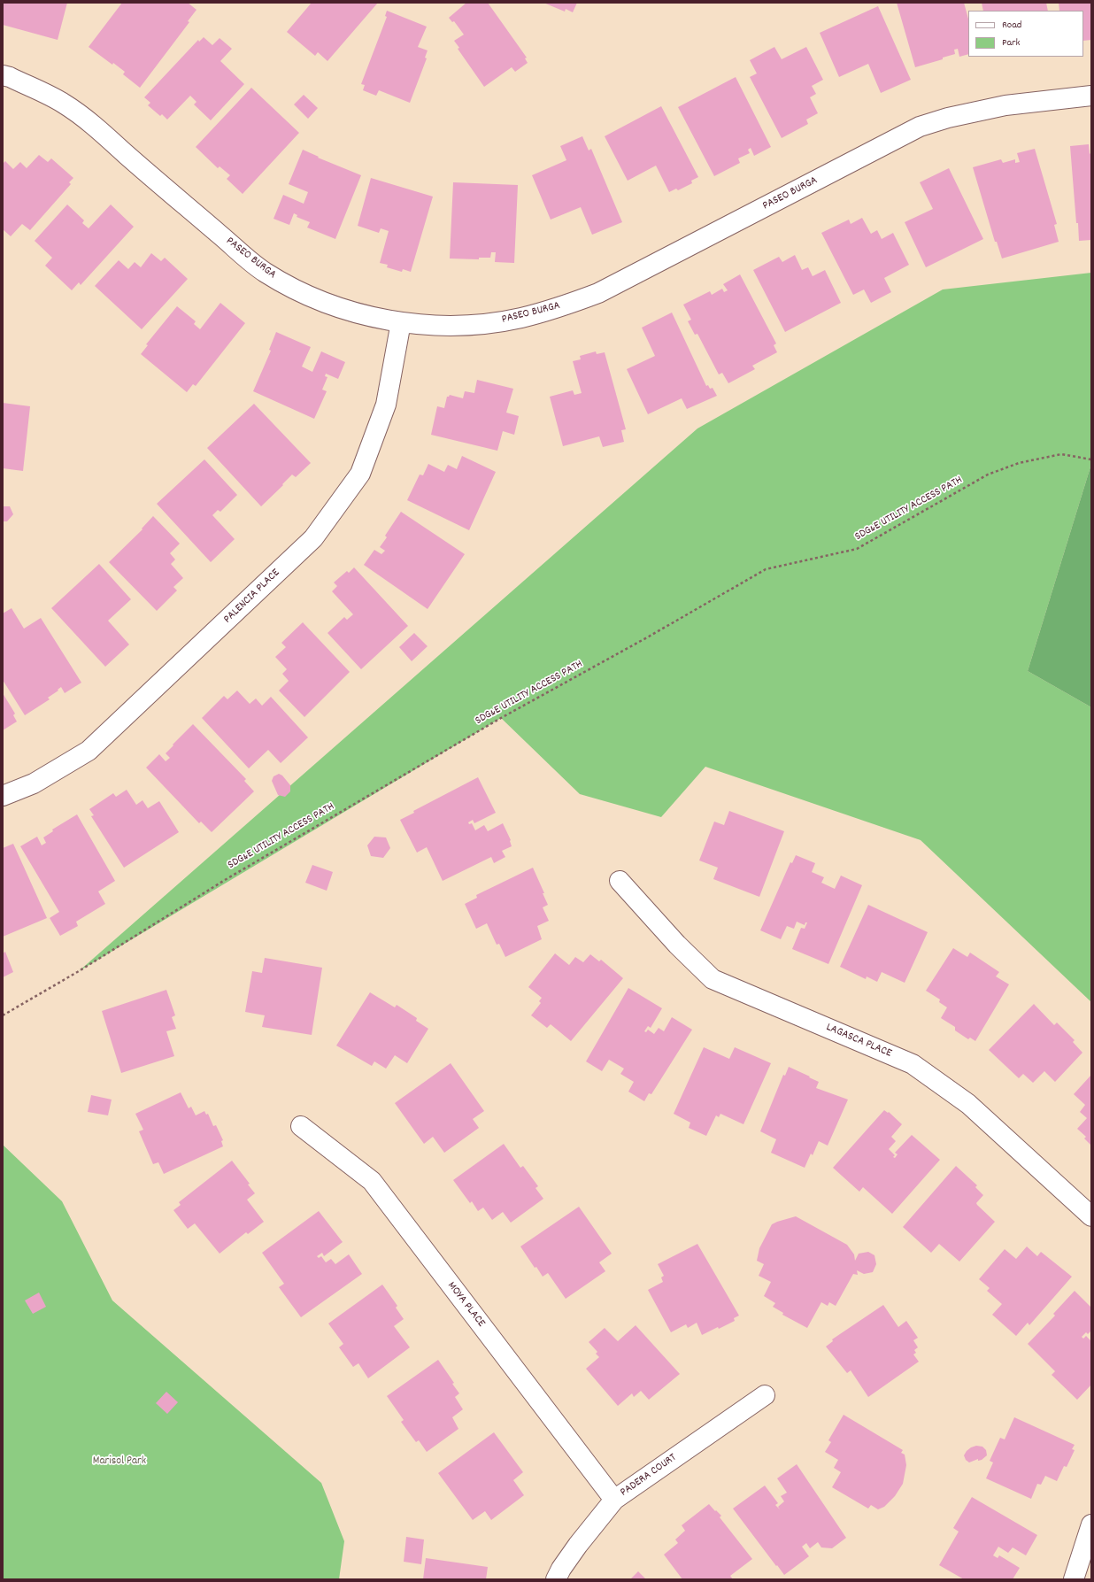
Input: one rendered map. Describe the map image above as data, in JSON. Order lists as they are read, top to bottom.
{
  "streets": {
    "street": [
      "PASEO BURGA",
      "PALENCIA PLACE",
      "LAGASCA PLACE",
      "MOYA PLACE",
      "PADERA COURT"
    ],
    "path": ["SDG&E UTILITY ACCESS PATH"]
  },
  "crossings": [
    ["PASEO BURGA", "PALENCIA PLACE"],
    ["MOYA PLACE", "PADERA COURT"]
  ],
  "parks": ["Marisol Park"],
  "legend": ["Road", "Park"]
}
